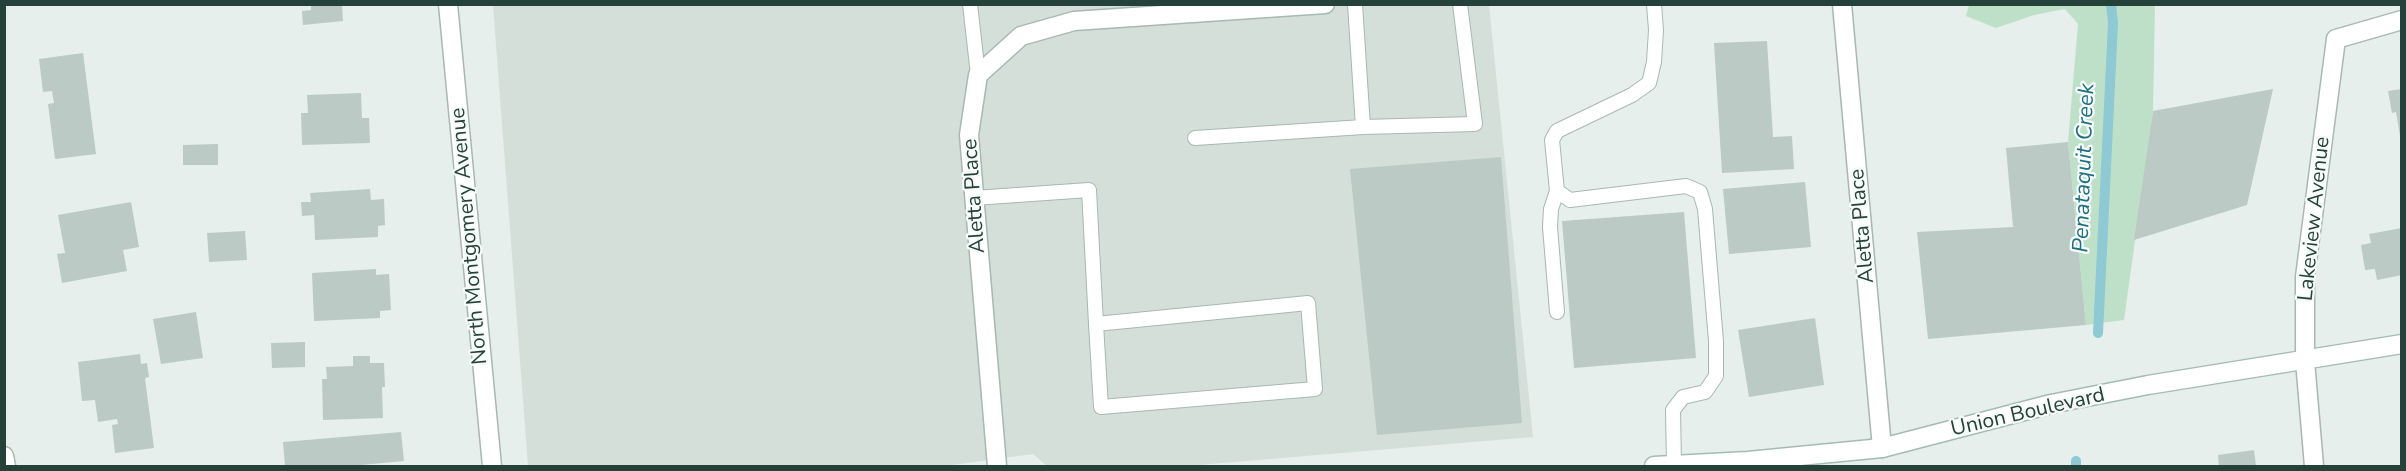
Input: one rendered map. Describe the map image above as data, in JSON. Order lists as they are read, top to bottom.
{
  "streets": {
    "street": [
      "Aletta Place",
      "Lakeview Avenue",
      "North Montgomery Avenue",
      "Union Boulevard"
    ]
  },
  "crossings": [
    ["Aletta Place", "Union Boulevard"],
    ["Lakeview Avenue", "Union Boulevard"]
  ],
  "water": ["Penataquit Creek"]
}
